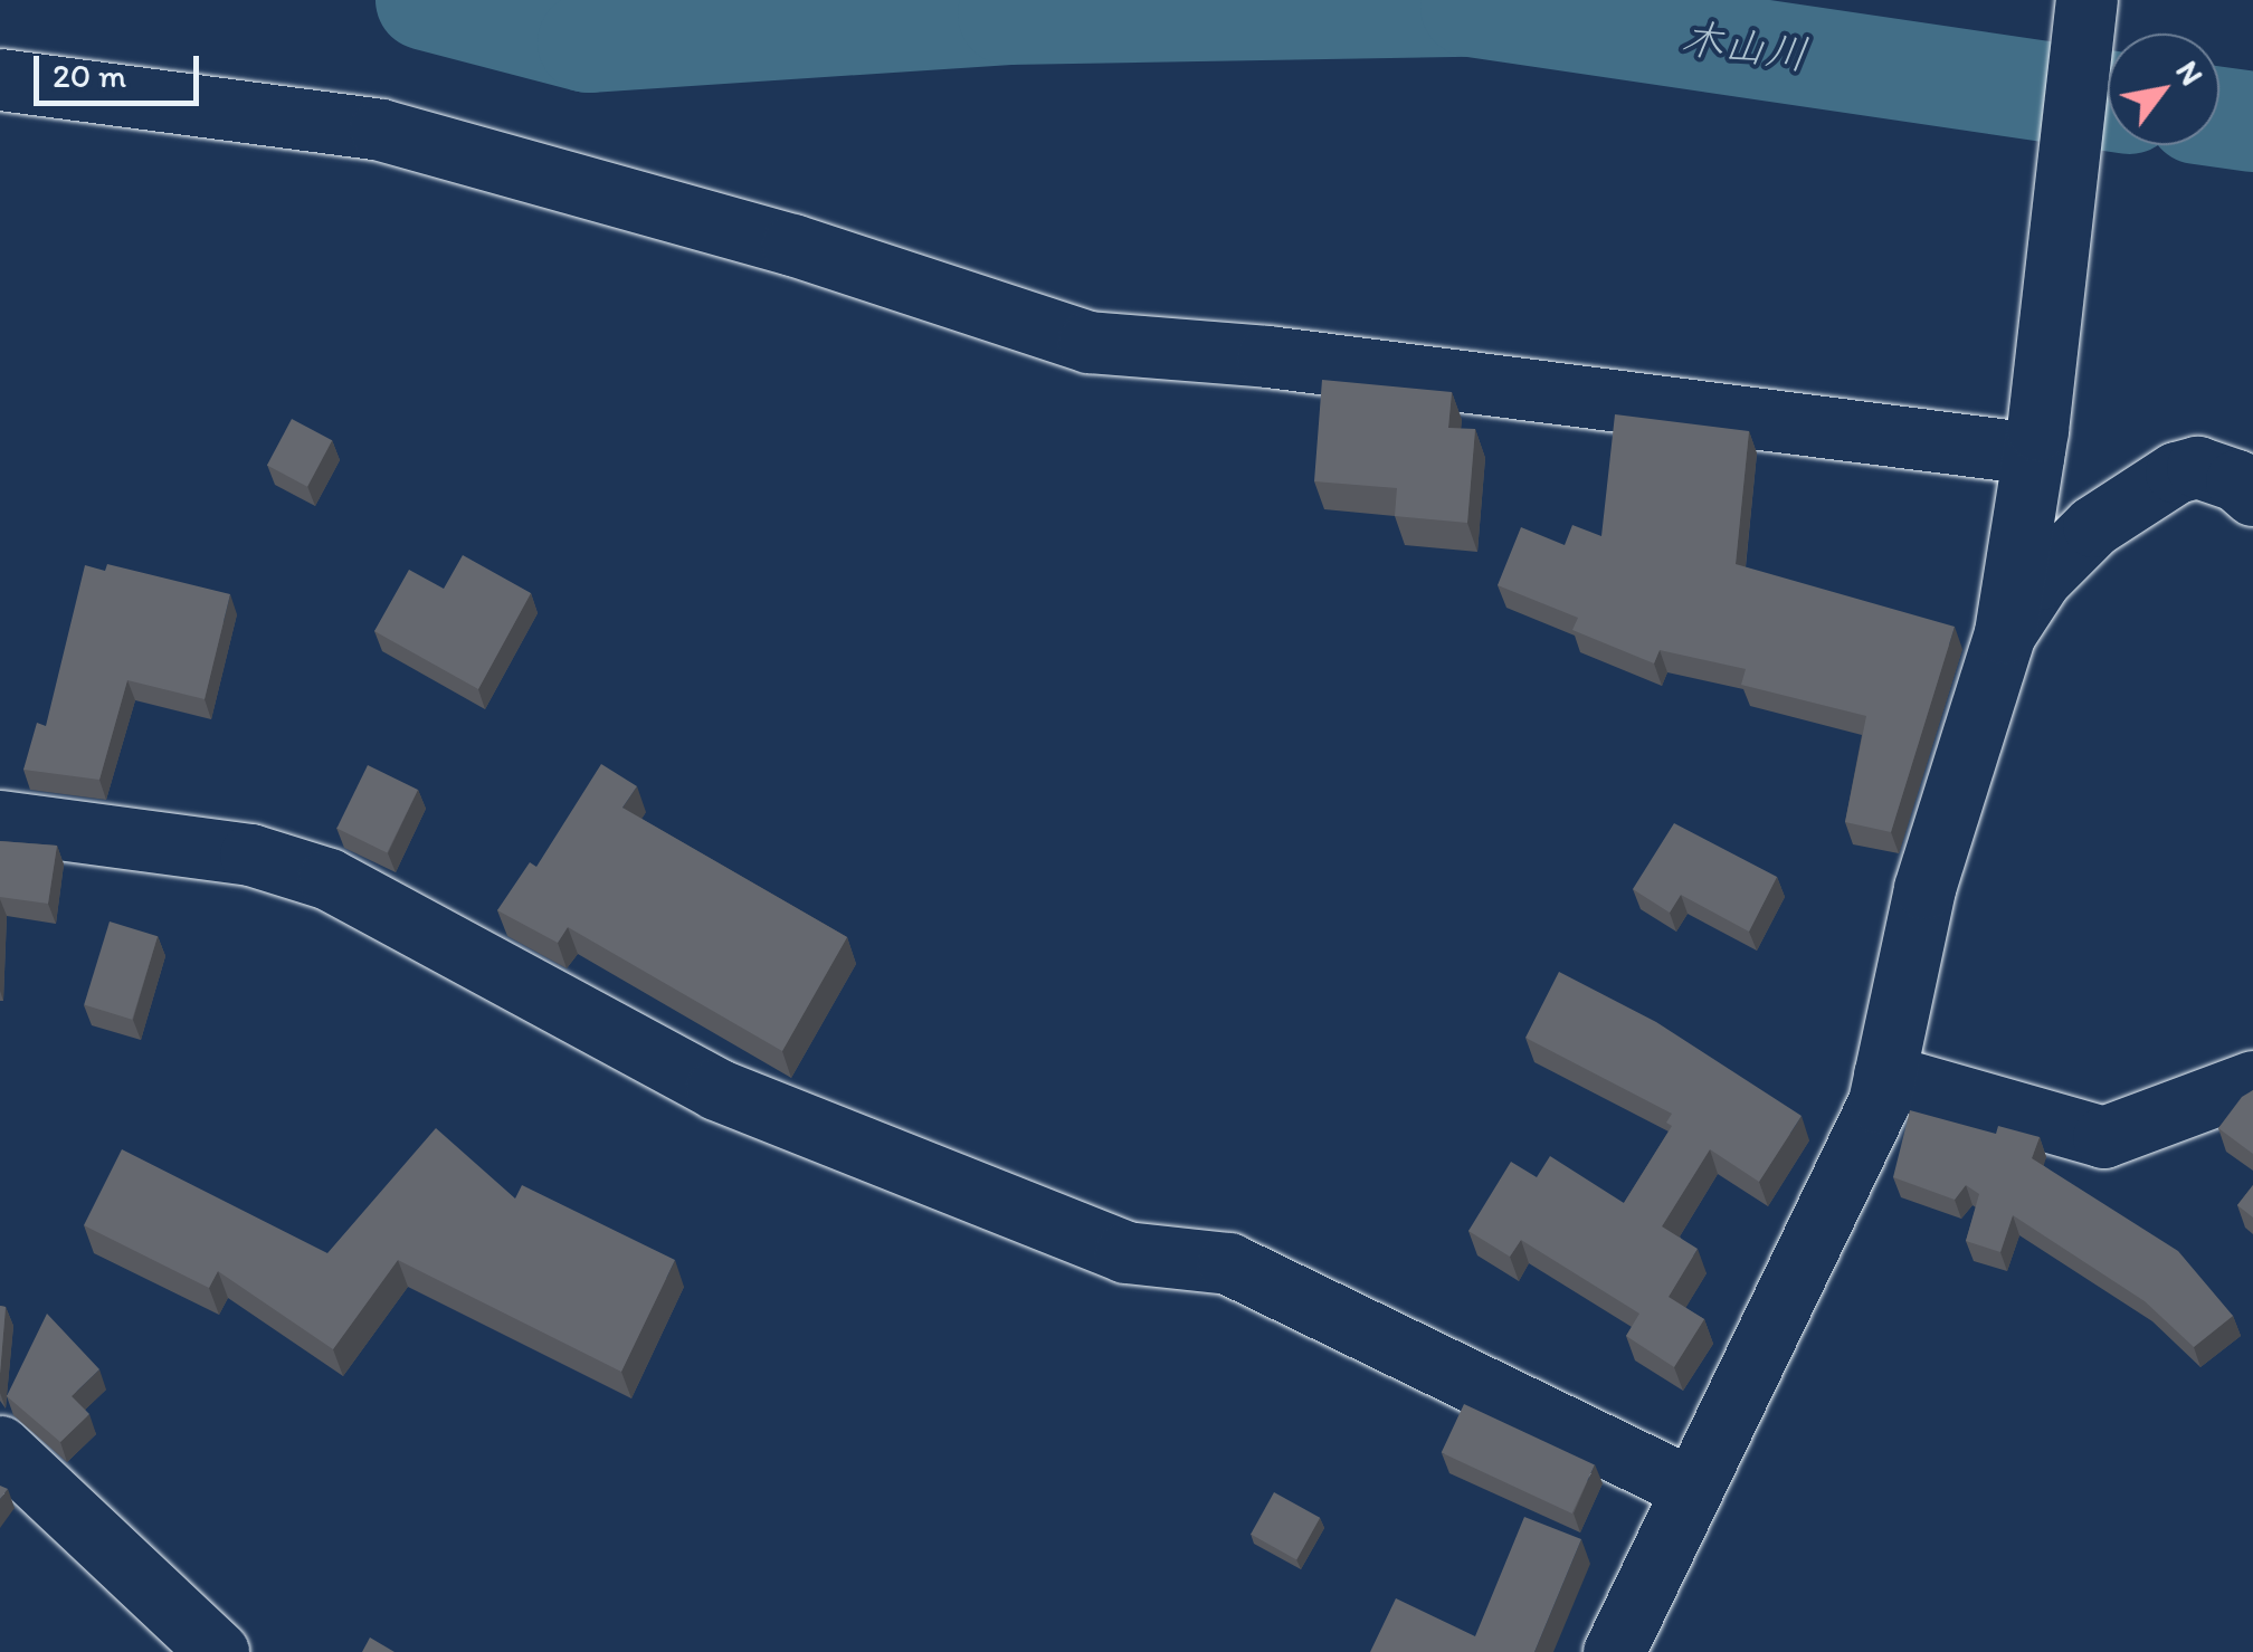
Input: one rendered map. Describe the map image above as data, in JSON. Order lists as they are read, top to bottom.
{
  "water": ["木山川"],
  "scale_bar": "20 m",
  "north": "top right"
}
